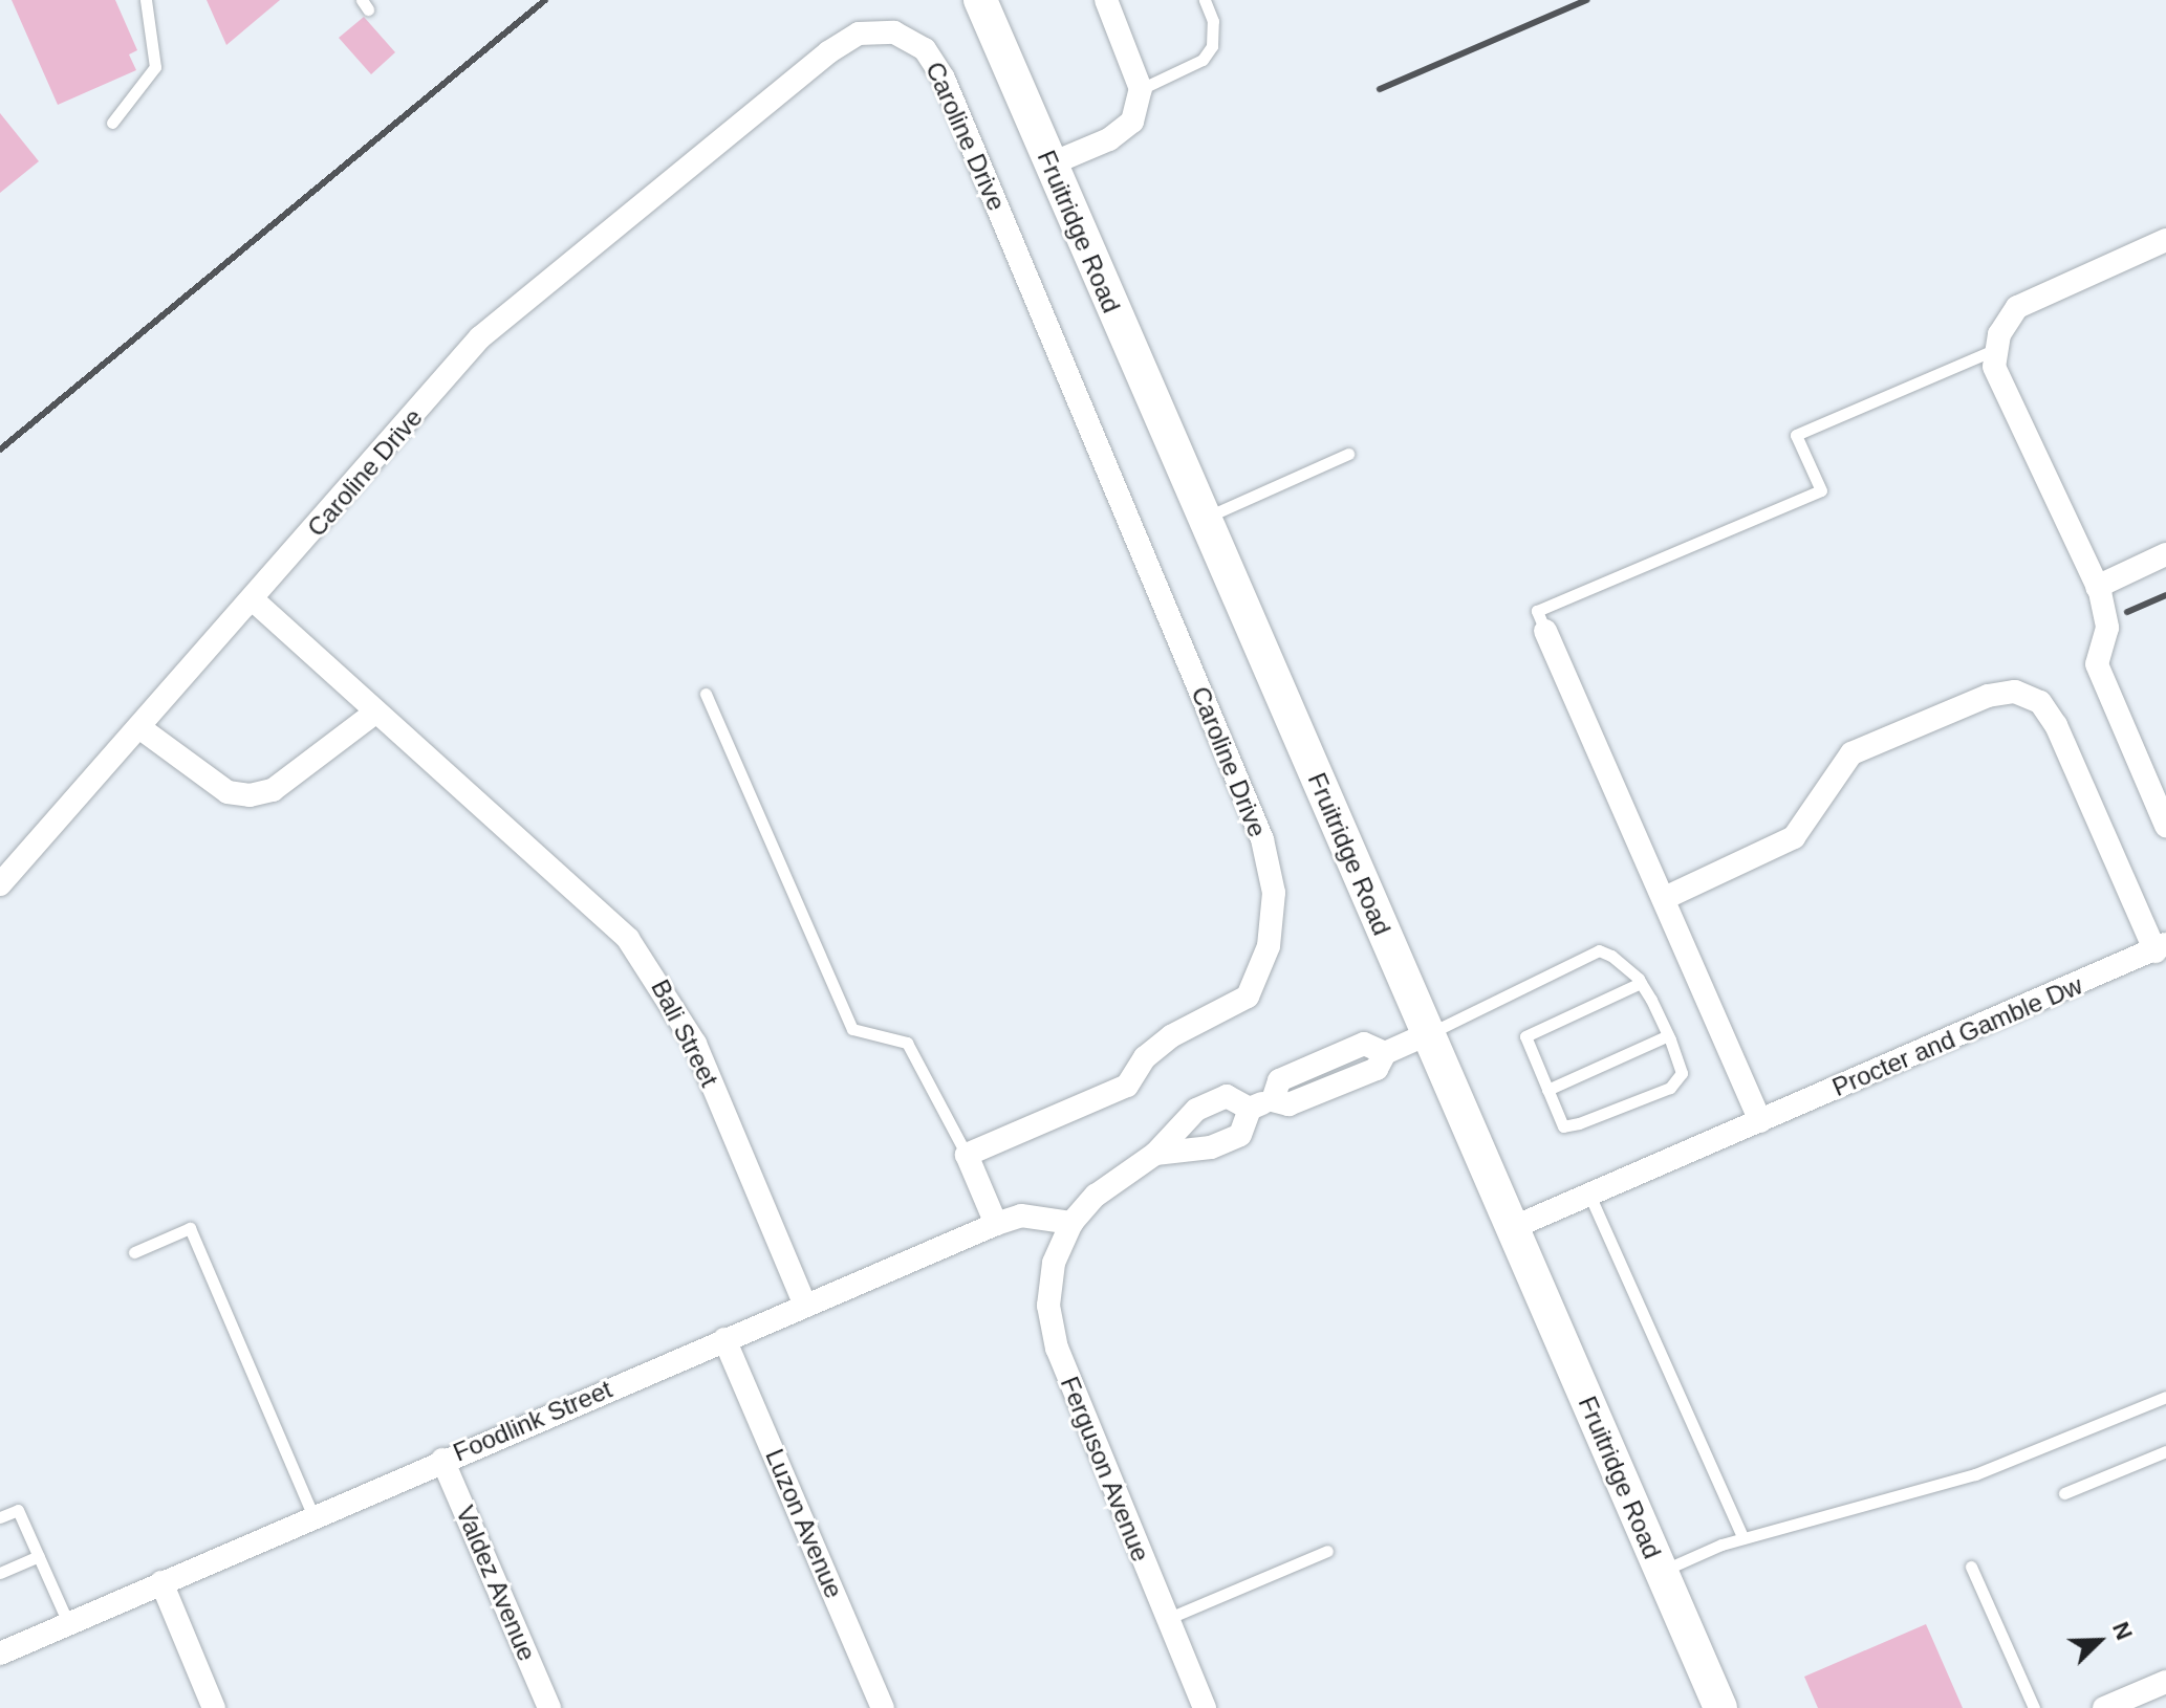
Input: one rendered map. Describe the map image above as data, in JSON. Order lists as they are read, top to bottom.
{
  "streets": {
    "main road": ["Fruitridge Road"],
    "street": [
      "Caroline Drive",
      "Bali Street",
      "Procter and Gamble Dw",
      "Foodlink Street",
      "Ferguson Avenue",
      "Luzon Avenue",
      "Valdez Avenue"
    ]
  },
  "crossings": [
    ["Caroline Drive", "Bali Street"],
    ["Fruitridge Road", "Procter and Gamble Dw"],
    ["Bali Street", "Foodlink Street"],
    ["Foodlink Street", "Ferguson Avenue"],
    ["Foodlink Street", "Luzon Avenue"],
    ["Foodlink Street", "Valdez Avenue"]
  ],
  "north": "top right"
}
